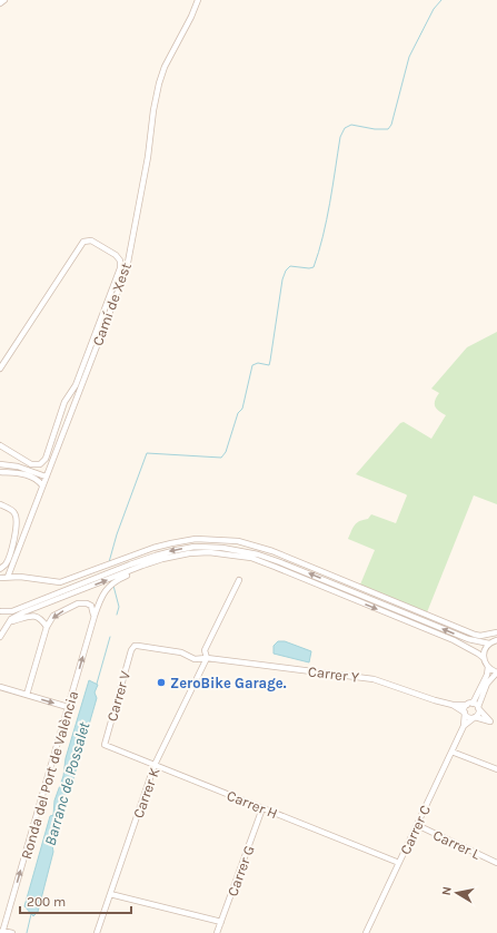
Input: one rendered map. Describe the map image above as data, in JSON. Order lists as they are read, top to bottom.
{
  "streets": {
    "street": [
      "Camí de Xest",
      "Carrer Y",
      "Carrer V",
      "Ronda del Port de València",
      "Carrer K",
      "Carrer H",
      "Carrer C",
      "Carrer L",
      "Carrer G"
    ]
  },
  "crossings": [
    ["Carrer Y", "Carrer V"],
    ["Carrer Y", "Carrer K"],
    ["Carrer Y", "Carrer C"],
    ["Carrer V", "Carrer H"],
    ["Carrer K", "Carrer H"],
    ["Carrer H", "Carrer C"],
    ["Carrer H", "Carrer G"],
    ["Carrer C", "Carrer L"]
  ],
  "one_way": ["Ronda del Port de València"],
  "water": ["Barranc de Possalet"],
  "places": ["ZeroBike Garage."],
  "scale_bar": "200 m",
  "north": "left"
}
